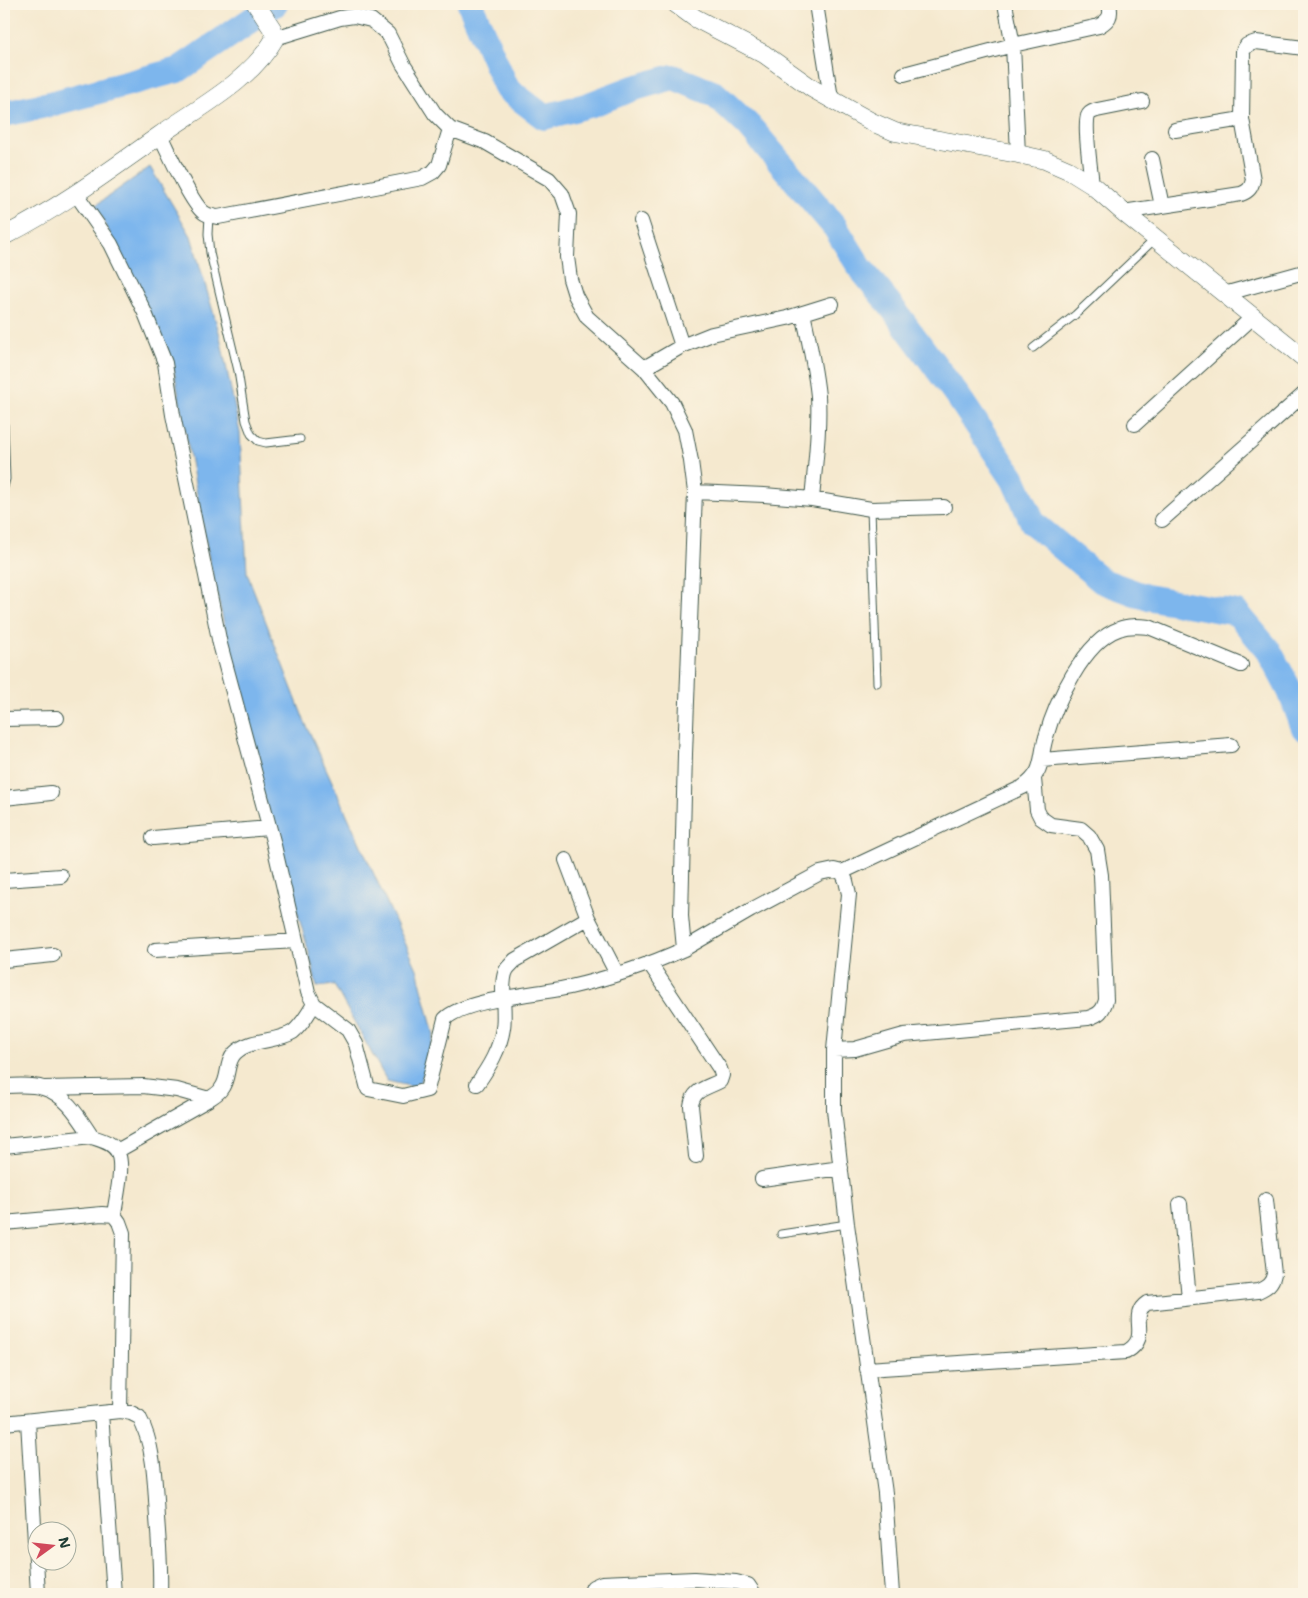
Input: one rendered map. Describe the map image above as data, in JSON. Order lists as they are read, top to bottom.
{
  "north": "right"
}
